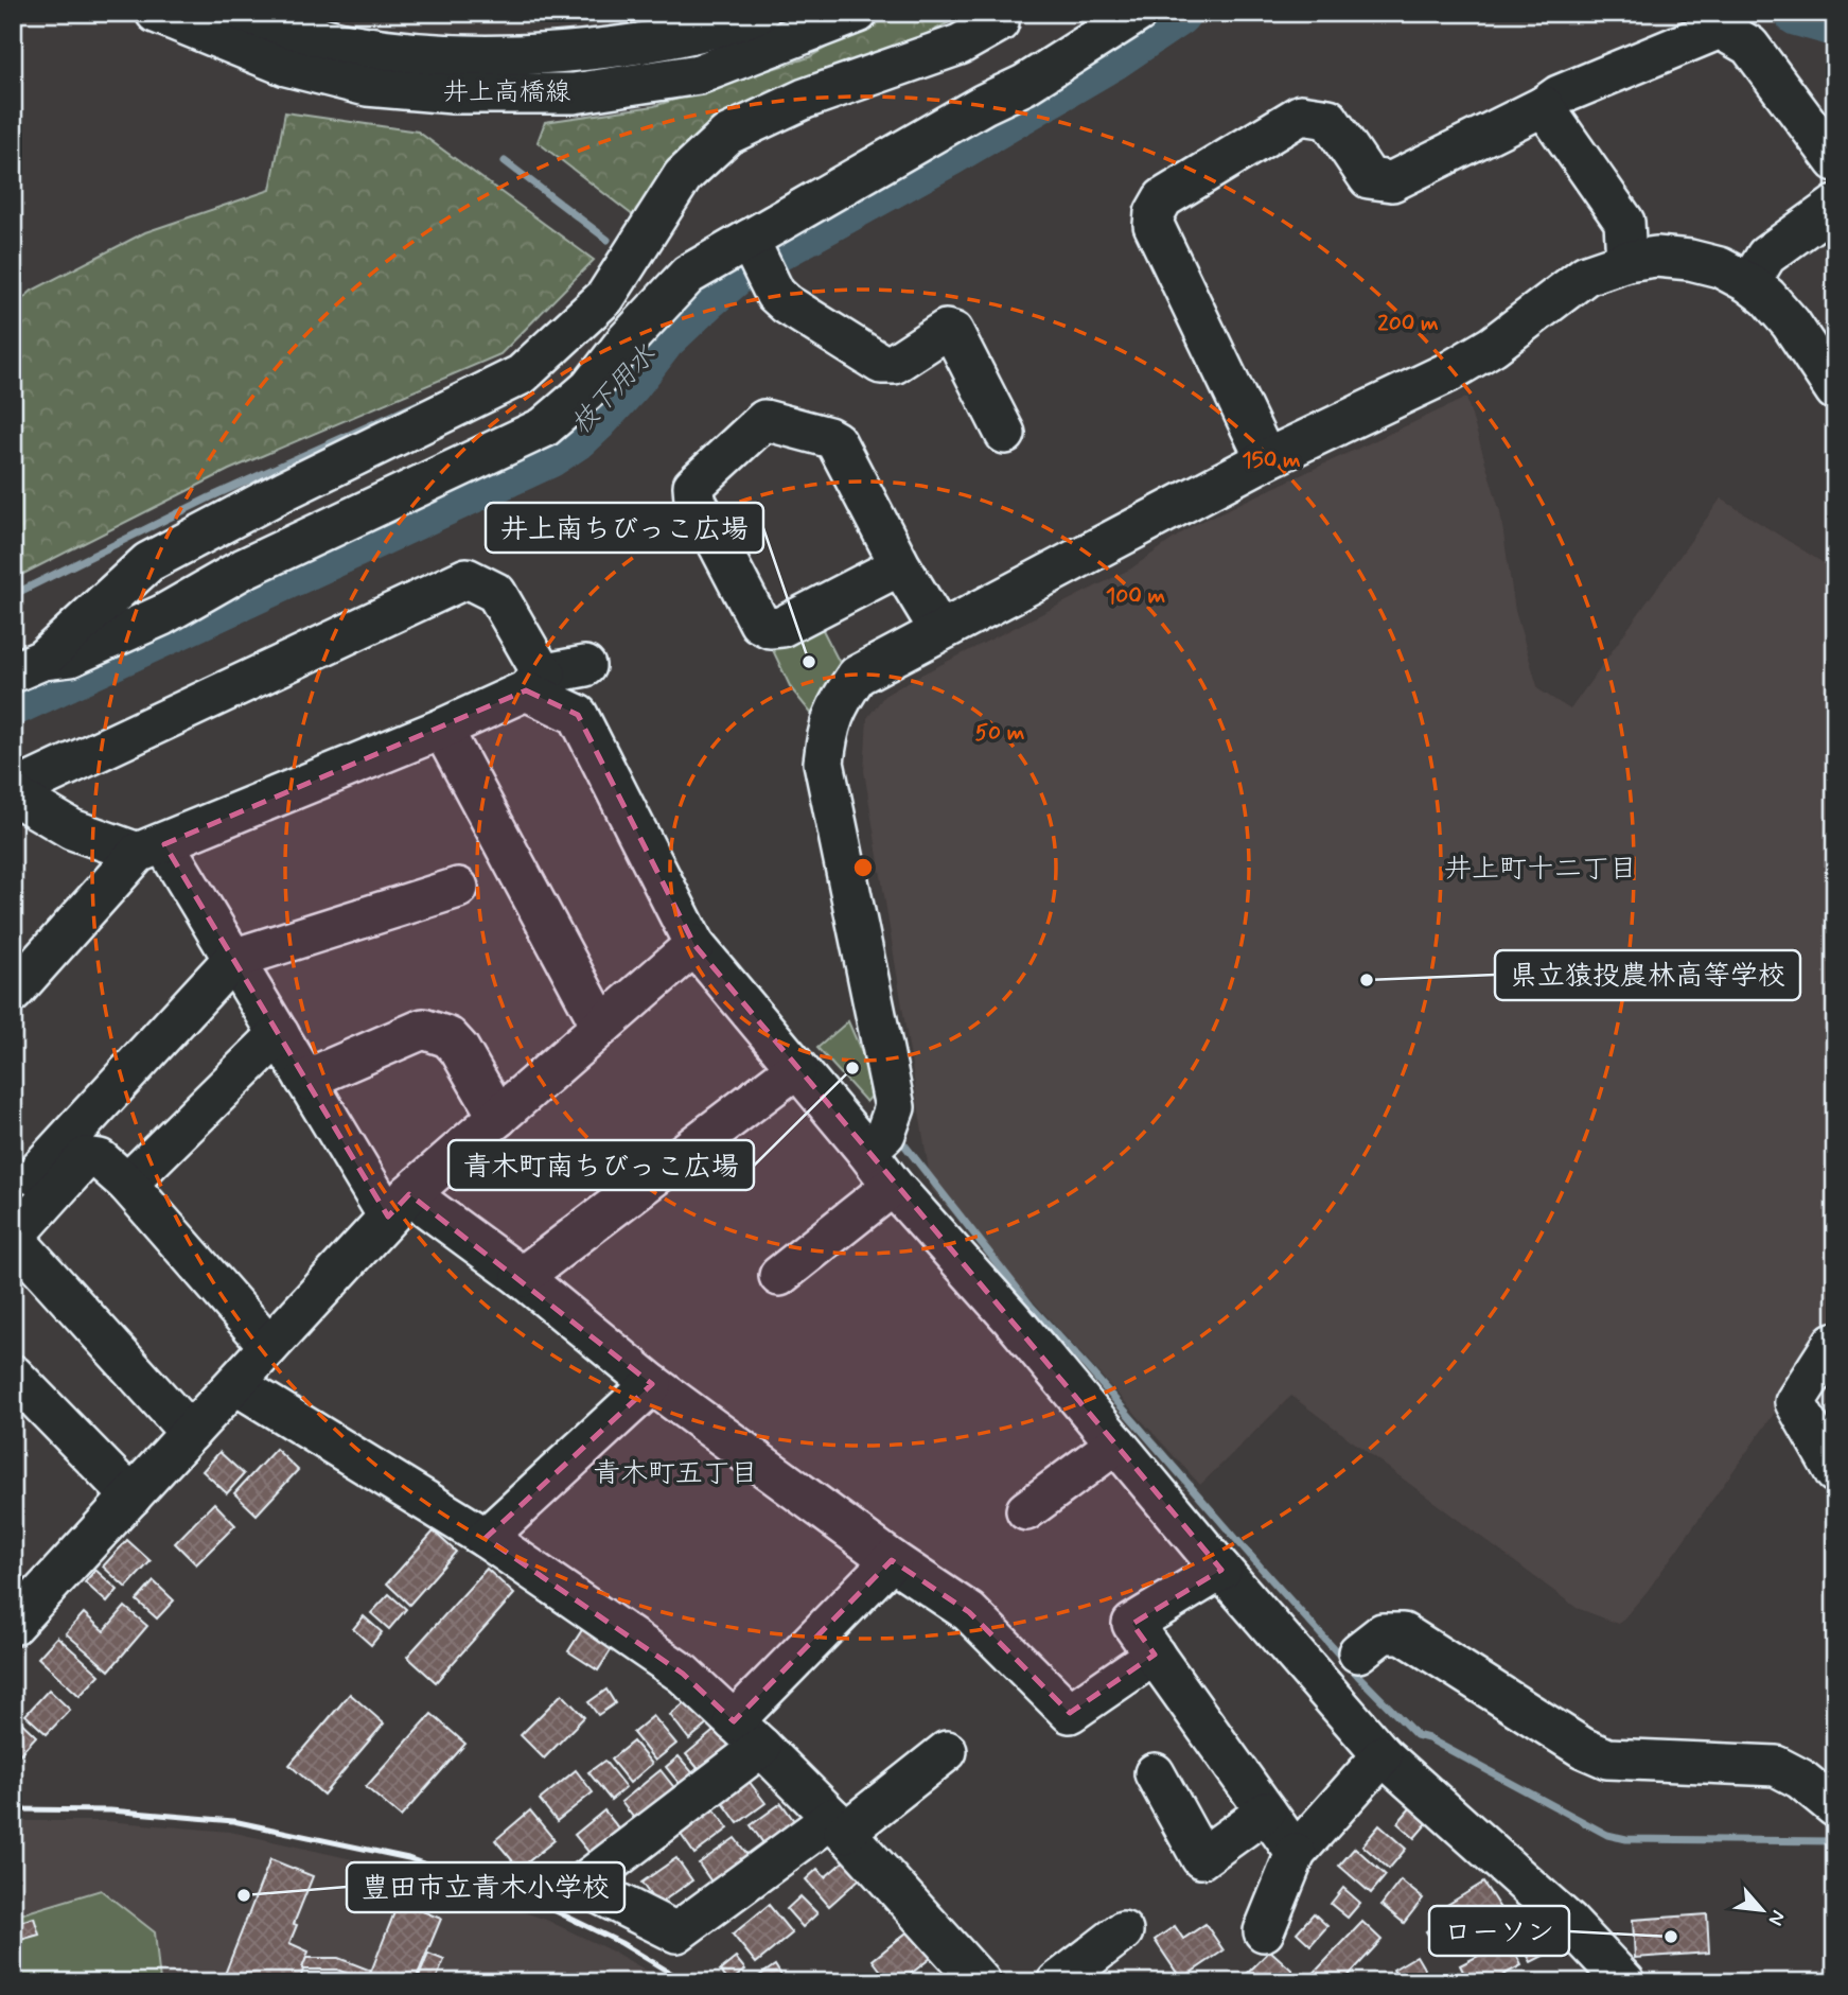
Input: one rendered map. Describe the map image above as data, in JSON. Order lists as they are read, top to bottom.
{
  "streets": {
    "street": ["井上高橋線"]
  },
  "districts": ["井上町十二丁目", "青木町五丁目"],
  "water": ["枝下用水"],
  "places": [
    "井上南ちびっこ広場",
    "県立猿投農林高等学校",
    "青木町南ちびっこ広場",
    "豊田市立青木小学校",
    "ローソン"
  ],
  "north": "bottom right",
  "rings": [
    "200 m",
    "150 m",
    "100 m",
    "50 m"
  ]
}
